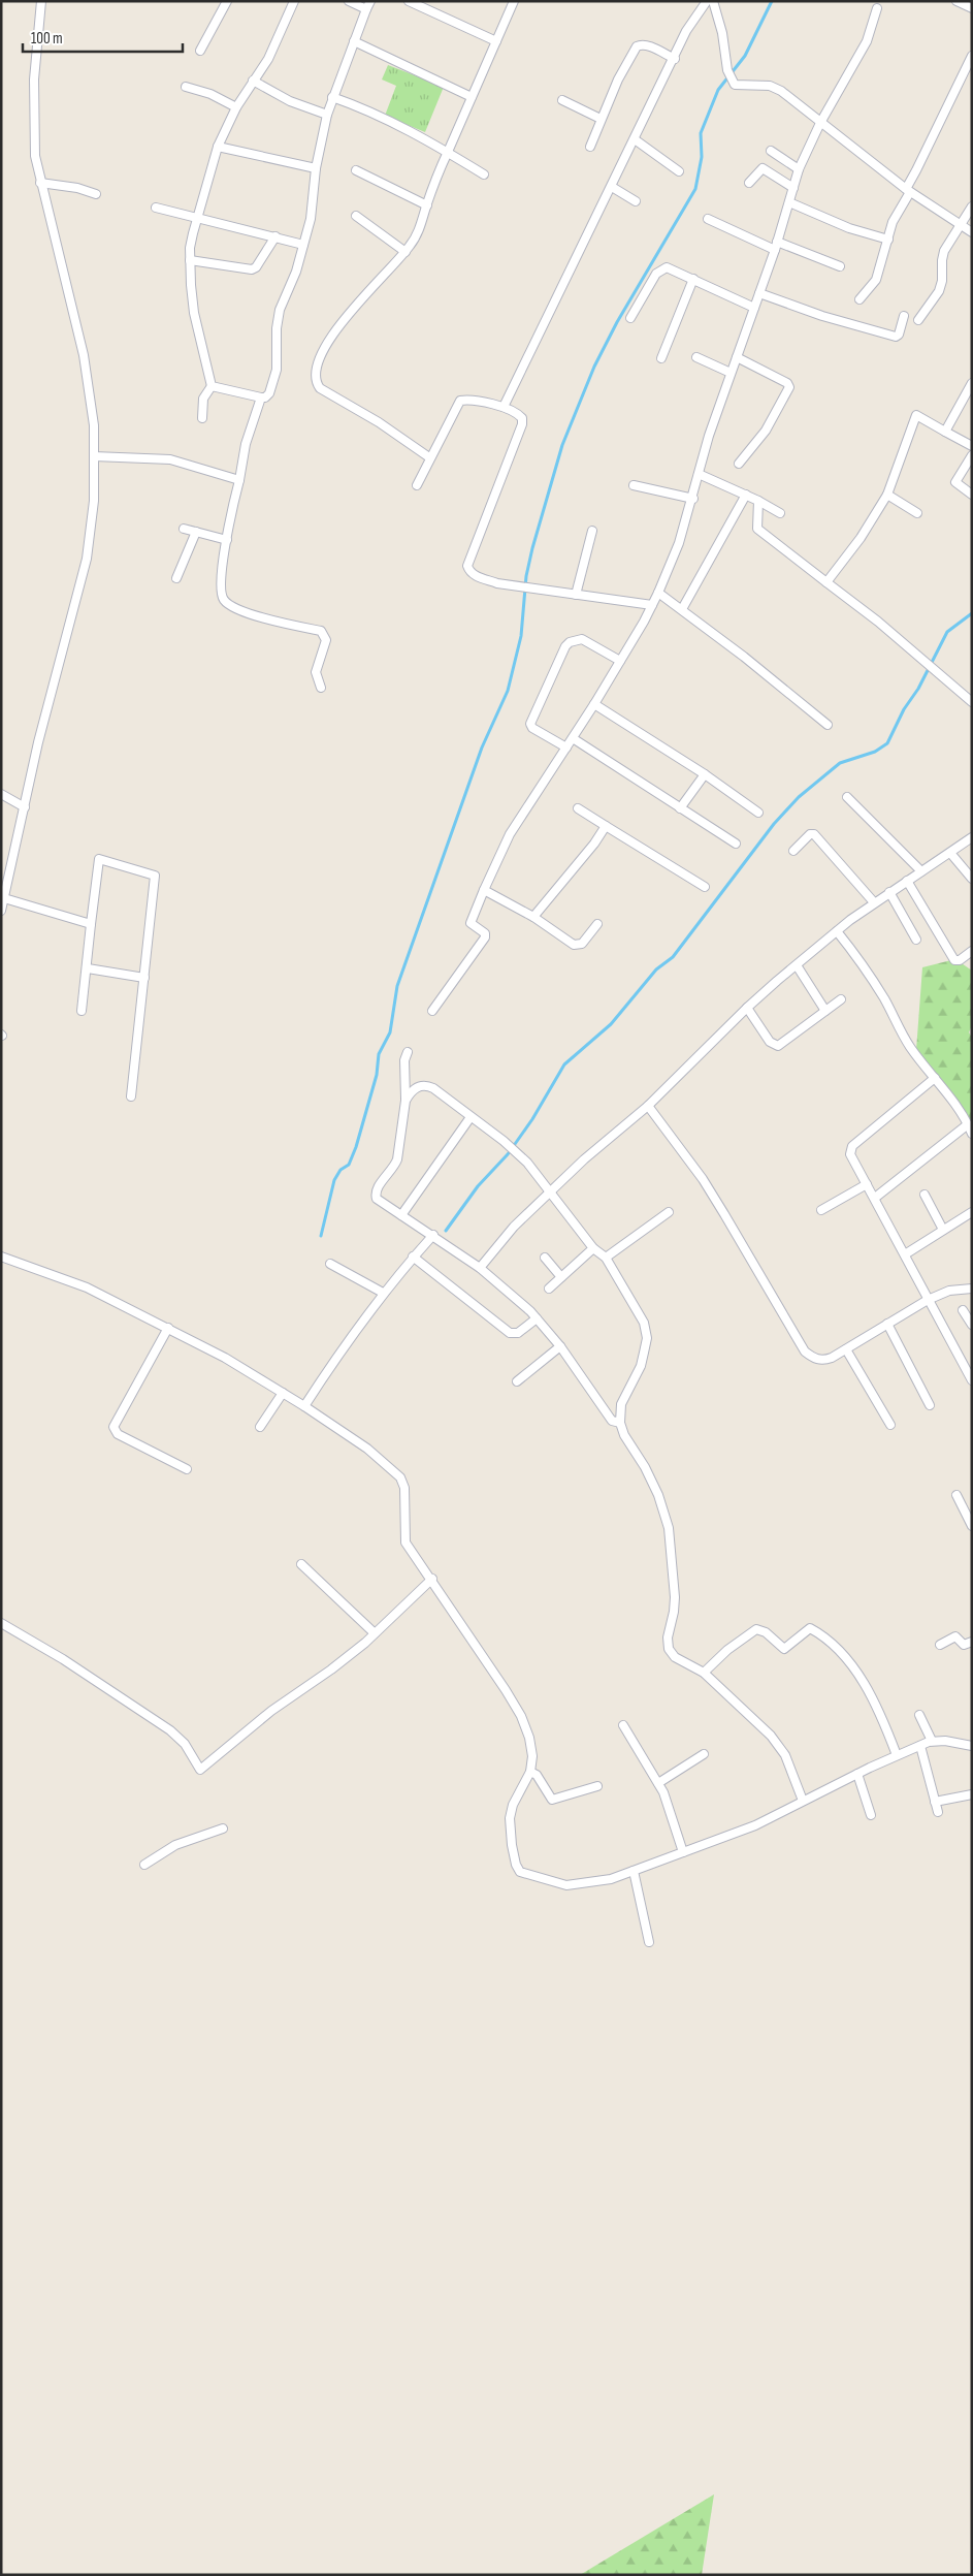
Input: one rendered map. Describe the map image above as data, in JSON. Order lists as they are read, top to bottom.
{
  "scale_bar": "100 m"
}
